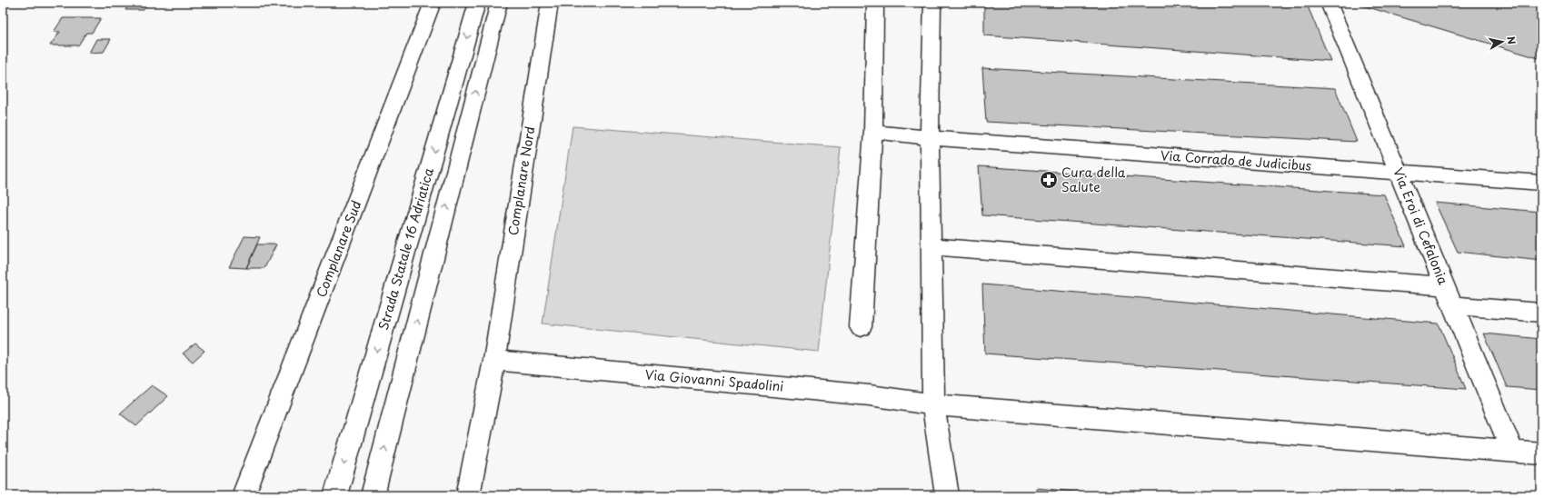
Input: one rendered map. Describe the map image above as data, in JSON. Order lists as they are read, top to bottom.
{
  "streets": {
    "main road": [
      "Via Corrado de Judicibus",
      "Complanare Nord",
      "Via Eroi di Cefalonia",
      "Complanare Sud",
      "Strada Statale 16 Adriatica",
      "Via Giovanni Spadolini"
    ]
  },
  "crossings": [
    ["Via Corrado de Judicibus", "Via Eroi di Cefalonia"],
    ["Complanare Nord", "Via Giovanni Spadolini"],
    ["Via Eroi di Cefalonia", "Via Giovanni Spadolini"]
  ],
  "places": {
    "pharmacy": ["Cura della Salute"]
  },
  "north": "right"
}
